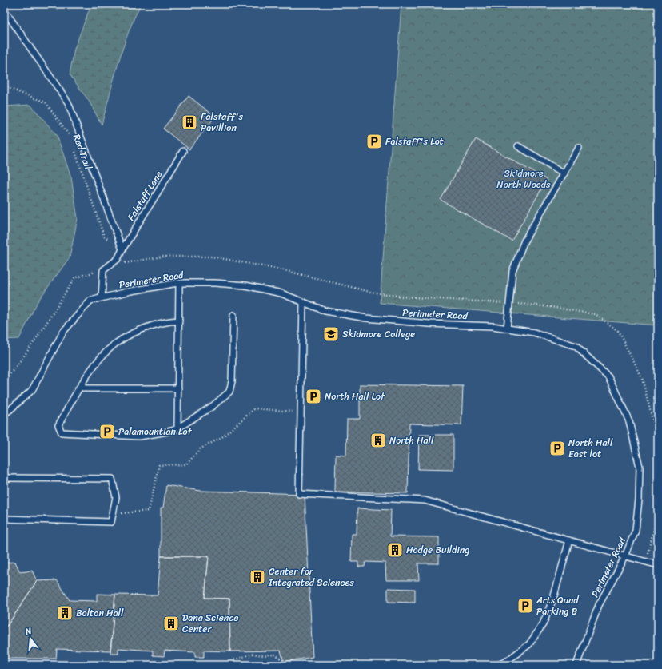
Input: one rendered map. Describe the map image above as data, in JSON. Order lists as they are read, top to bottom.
{
  "streets": {
    "lane": ["Falstaff Lane", "Perimeter Road"],
    "path": ["Red Trail"]
  },
  "crossings": [
    ["Red Trail", "Falstaff Lane"],
    ["Falstaff Lane", "Perimeter Road"]
  ],
  "parks": ["Skidmore North Woods"],
  "places": {
    "building": [
      "Falstaff's Pavillion",
      "North Hall",
      "Hodge Building",
      "Center for Integrated Sciences",
      "Bolton Hall",
      "Dana Science Center"
    ],
    "parking": [
      "Falstaff's Lot",
      "North Hall Lot",
      "Palamountian Lot",
      "North Hall East lot",
      "Arts Quad Parking B"
    ],
    "school or university": ["Skidmore College"]
  },
  "north": "top"
}
